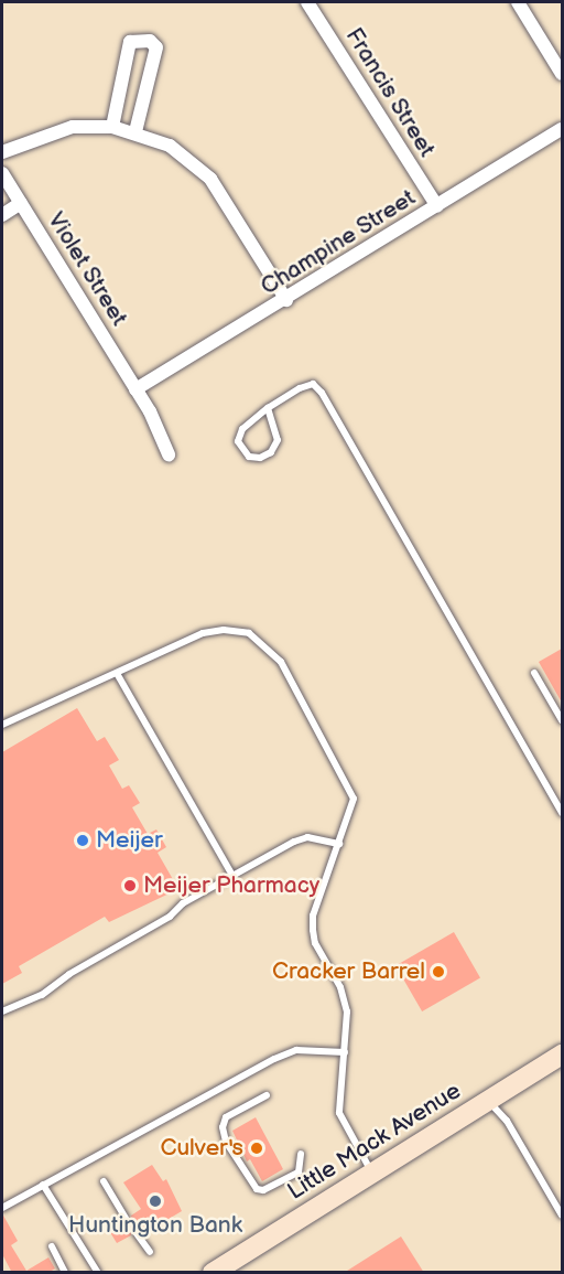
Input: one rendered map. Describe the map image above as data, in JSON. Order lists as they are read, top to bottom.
{
  "streets": {
    "main road": ["Little Mack Avenue"],
    "street": ["Francis Street", "Champine Street", "Violet Street"]
  },
  "crossings": [
    ["Francis Street", "Champine Street"],
    ["Champine Street", "Violet Street"]
  ],
  "places": [
    "Meijer",
    "Meijer Pharmacy",
    "Cracker Barrel",
    "Culver's",
    "Huntington Bank"
  ]
}
